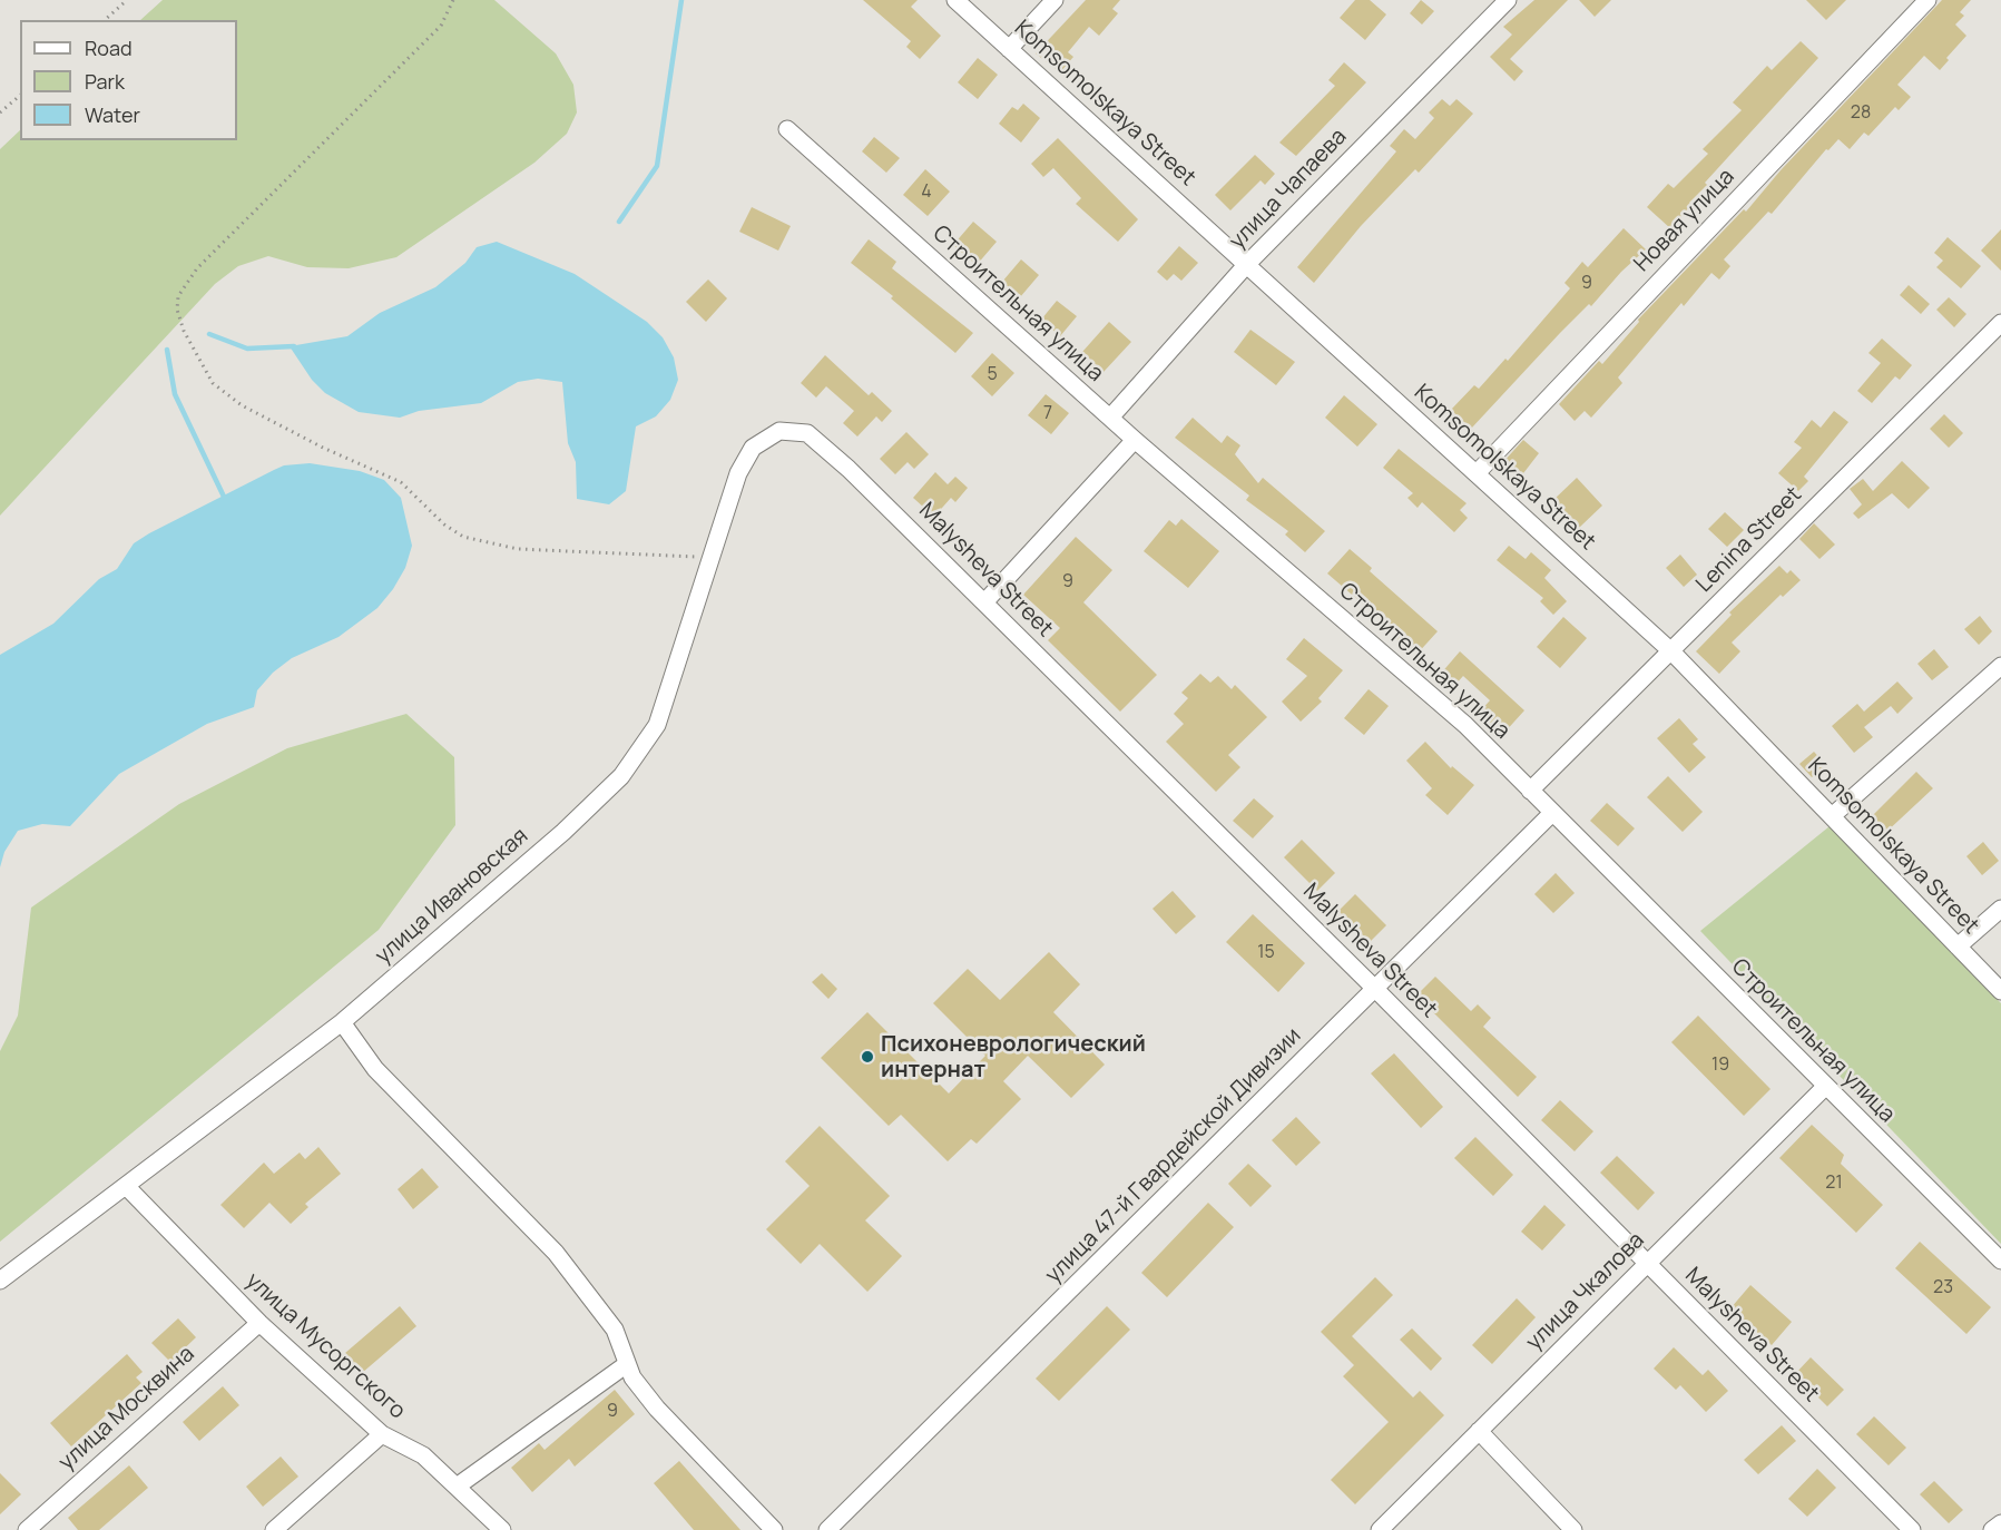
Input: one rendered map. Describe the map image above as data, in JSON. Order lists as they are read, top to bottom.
{
  "streets": {
    "street": [
      "Komsomolskaya Street",
      "улица Чапаева",
      "Новая улица",
      "Строительная улица",
      "Lenina Street",
      "Malysheva Street",
      "улица Ивановская",
      "улица 47-й Гвардейской Дивизии",
      "улица Чкалова",
      "улица Мусоргского",
      "улица Москвина"
    ]
  },
  "crossings": [
    ["Komsomolskaya Street", "улица Чапаева"],
    ["Komsomolskaya Street", "Новая улица"],
    ["Komsomolskaya Street", "Lenina Street"],
    ["улица Чапаева", "Строительная улица"],
    ["Строительная улица", "Lenina Street"],
    ["Строительная улица", "улица 47-й Гвардейской Дивизии"],
    ["Строительная улица", "улица Чкалова"],
    ["Malysheva Street", "улица Ивановская"],
    ["Malysheva Street", "улица 47-й Гвардейской Дивизии"],
    ["Malysheva Street", "улица Чкалова"],
    ["улица Ивановская", "улица Мусоргского"],
    ["улица Мусоргского", "улица Москвина"]
  ],
  "places": ["Психоневрологический интернат"],
  "house_numbers": [
    "28",
    "4",
    "9",
    "5",
    "7",
    "9",
    "15",
    "19",
    "21",
    "23",
    "9"
  ],
  "legend": ["Road", "Park", "Water"]
}
